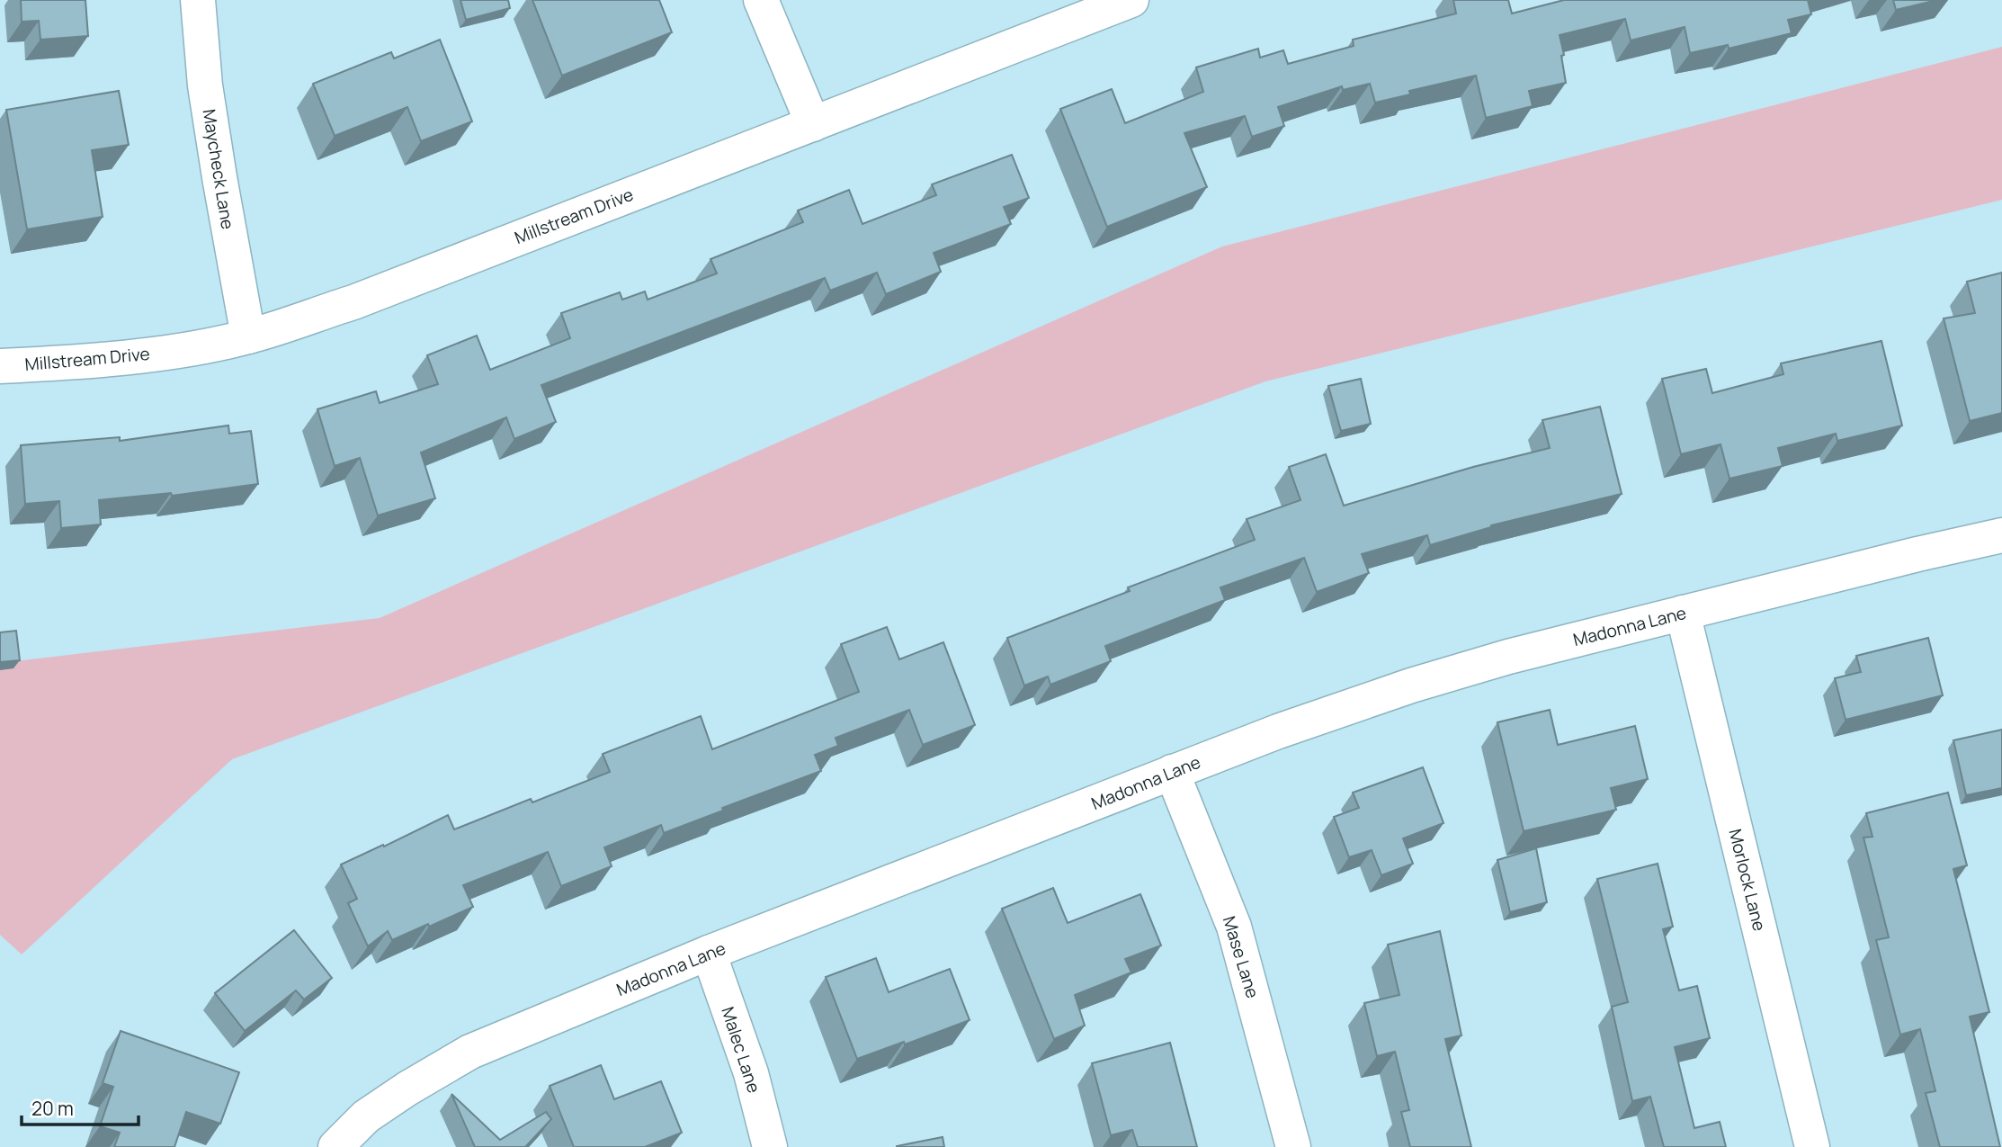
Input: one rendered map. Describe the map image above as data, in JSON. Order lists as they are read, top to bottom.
{
  "streets": {
    "street": [
      "Maycheck Lane",
      "Millstream Drive",
      "Madonna Lane",
      "Morlock Lane",
      "Mase Lane",
      "Malec Lane"
    ]
  },
  "crossings": [
    ["Maycheck Lane", "Millstream Drive"],
    ["Madonna Lane", "Morlock Lane"],
    ["Madonna Lane", "Mase Lane"],
    ["Madonna Lane", "Malec Lane"]
  ],
  "scale_bar": "20 m"
}
